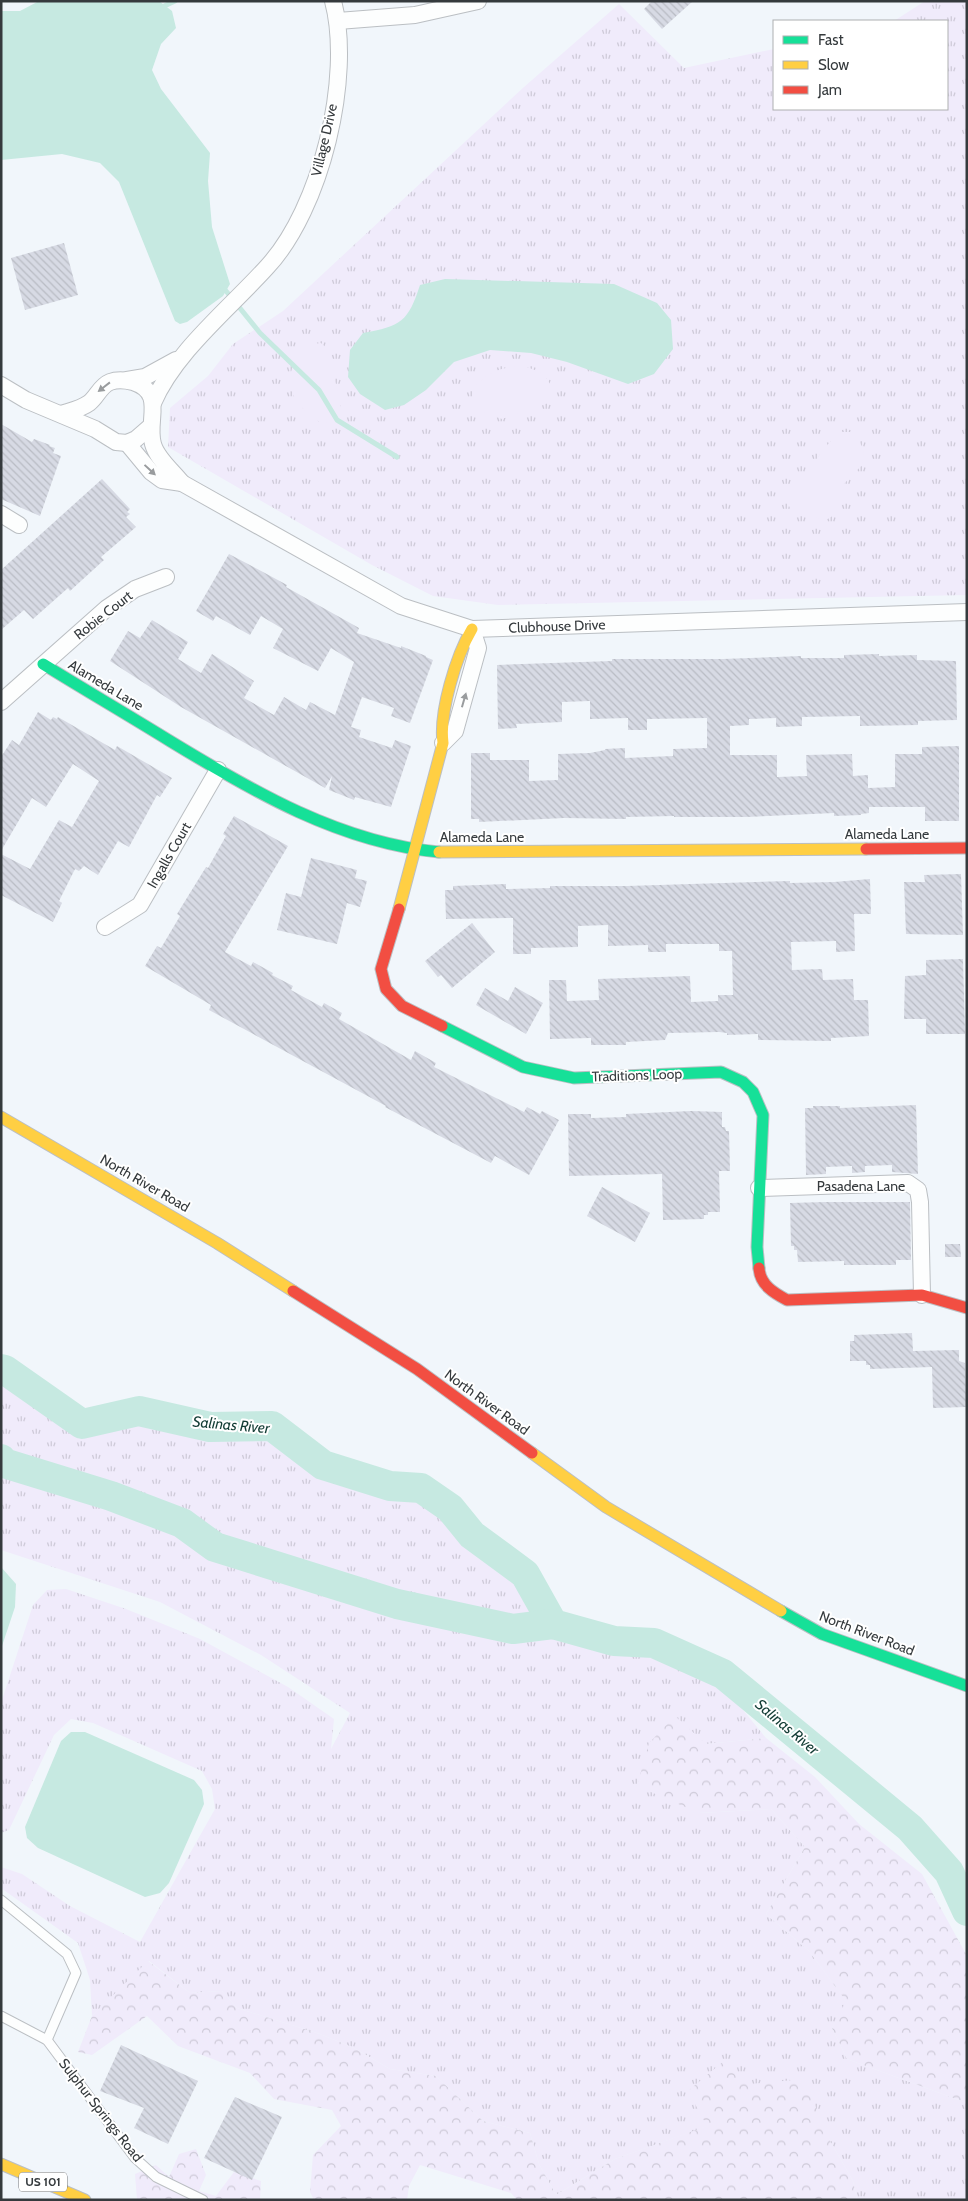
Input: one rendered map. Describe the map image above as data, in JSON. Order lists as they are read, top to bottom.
{
  "streets": {
    "main road": [
      "Alameda Lane",
      "Traditions Loop",
      "North River Road",
      "US 101"
    ],
    "street": [
      "Village Drive",
      "Robie Court",
      "Clubhouse Drive",
      "Ingalls Court",
      "Pasadena Lane"
    ],
    "lane": ["Sulphur Springs Road"]
  },
  "crossings": [
    ["Village Drive", "Clubhouse Drive"],
    ["Robie Court", "Alameda Lane"],
    ["Clubhouse Drive", "Traditions Loop"],
    ["Alameda Lane", "Ingalls Court"],
    ["Alameda Lane", "Traditions Loop"],
    ["Traditions Loop", "Pasadena Lane"]
  ],
  "water": ["Salinas River"],
  "legend": ["Fast", "Slow", "Jam"]
}
